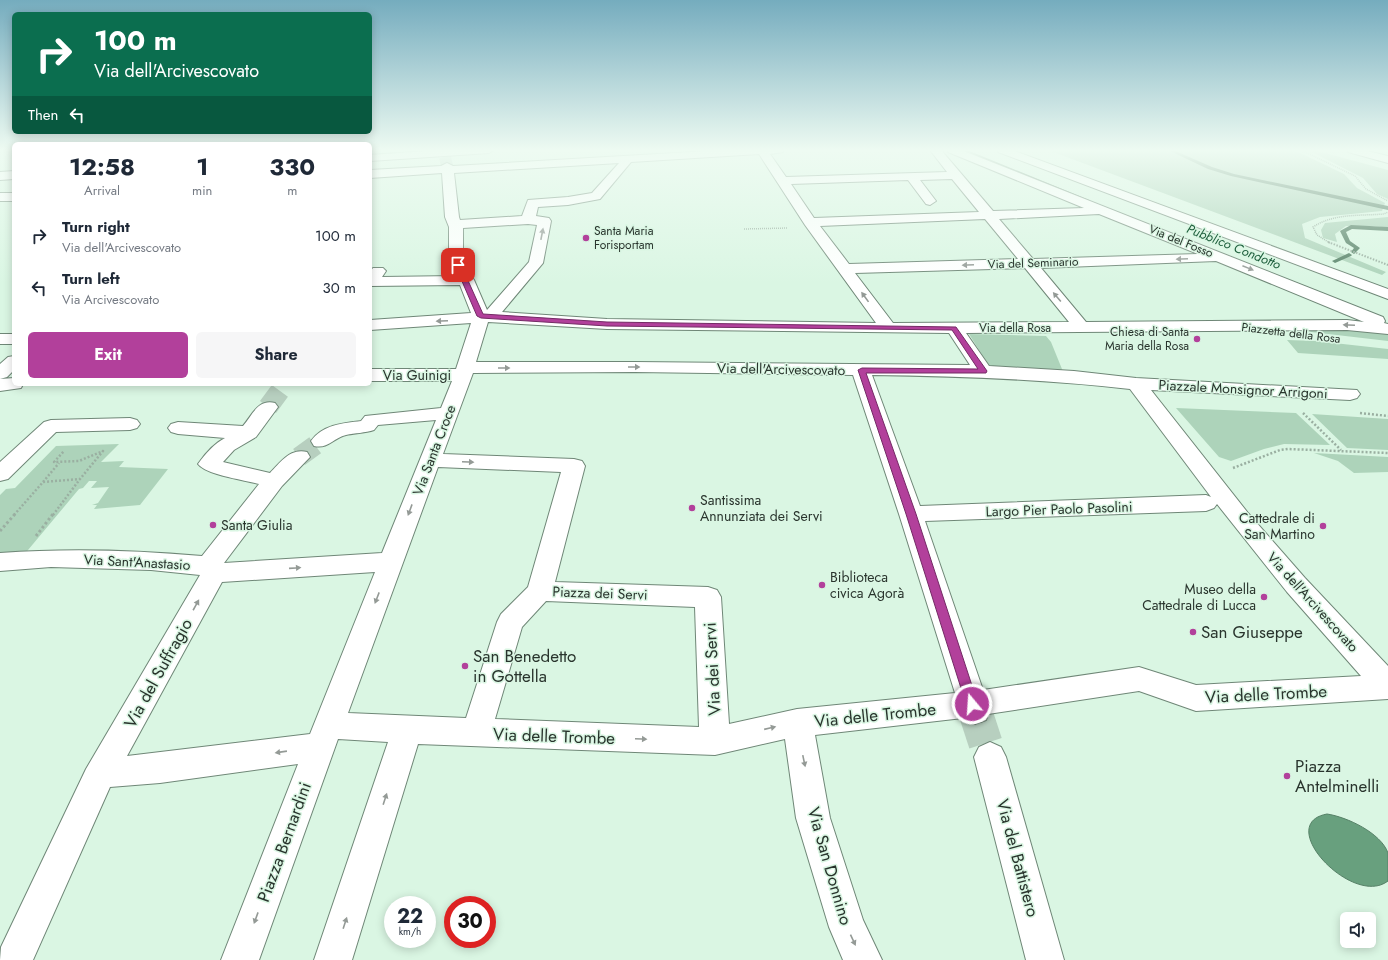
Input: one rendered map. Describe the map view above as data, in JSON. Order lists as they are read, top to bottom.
{
  "streets": {
    "street": [
      "Via del Fosso",
      "Via del Seminario",
      "Via della Rosa",
      "Piazzetta della Rosa",
      "Via dell'Arcivescovato",
      "Via Guinigi",
      "Piazzale Monsignor Arrigoni",
      "Via Santa Croce",
      "Largo Pier Paolo Pasolini",
      "Via Sant'Anastasio",
      "Piazza dei Servi",
      "Via dei Servi",
      "Via del Suffragio",
      "Via delle Trombe",
      "Piazza Bernardini",
      "Via del Battistero",
      "Via San Donnino"
    ]
  },
  "crossings": [
    ["Via del Fosso", "Via del Seminario"],
    ["Via della Rosa", "Piazzetta della Rosa"],
    ["Via della Rosa", "Via Santa Croce"],
    ["Via dell'Arcivescovato", "Via Guinigi"],
    ["Via dell'Arcivescovato", "Piazzale Monsignor Arrigoni"],
    ["Via dell'Arcivescovato", "Via Santa Croce"],
    ["Via dell'Arcivescovato", "Via delle Trombe"],
    ["Via Guinigi", "Via Santa Croce"],
    ["Via Santa Croce", "Via Sant'Anastasio"],
    ["Via Santa Croce", "Piazza dei Servi"],
    ["Via Santa Croce", "Via delle Trombe"],
    ["Via Santa Croce", "Piazza Bernardini"],
    ["Via Sant'Anastasio", "Via del Suffragio"],
    ["Piazza dei Servi", "Via dei Servi"],
    ["Via dei Servi", "Via delle Trombe"],
    ["Via delle Trombe", "Piazza Bernardini"],
    ["Via delle Trombe", "Via San Donnino"]
  ],
  "one_way": ["Via del Suffragio", "Via San Donnino"],
  "water": ["Pubblico Condotto"],
  "places": [
    "Santa Maria Forisportam",
    "Chiesa di Santa Maria della Rosa",
    "Santissima Annunziata dei Servi",
    "Santa Giulia",
    "Cattedrale di San Martino",
    "Biblioteca civica Agorà",
    "Museo della Cattedrale di Lucca",
    "San Giuseppe",
    "San Benedetto in Gottella",
    "Piazza Antelminelli"
  ],
  "page": {
    "turn": ["100 m", "Via dell'Arcivescovato"],
    "then": "Then",
    "eta": [
      "12:58",
      "Arrival",
      "1",
      "min",
      "330",
      "m"
    ],
    "list": [
      {
        "name": "Turn right",
        "note": "Via dell'Arcivescovato",
        "value": "100 m"
      },
      {
        "name": "Turn left",
        "note": "Via Arcivescovato",
        "value": "30 m"
      }
    ],
    "buttons": ["Exit", "Share"],
    "speed": "22 km/h",
    "limit": "30"
  }
}
